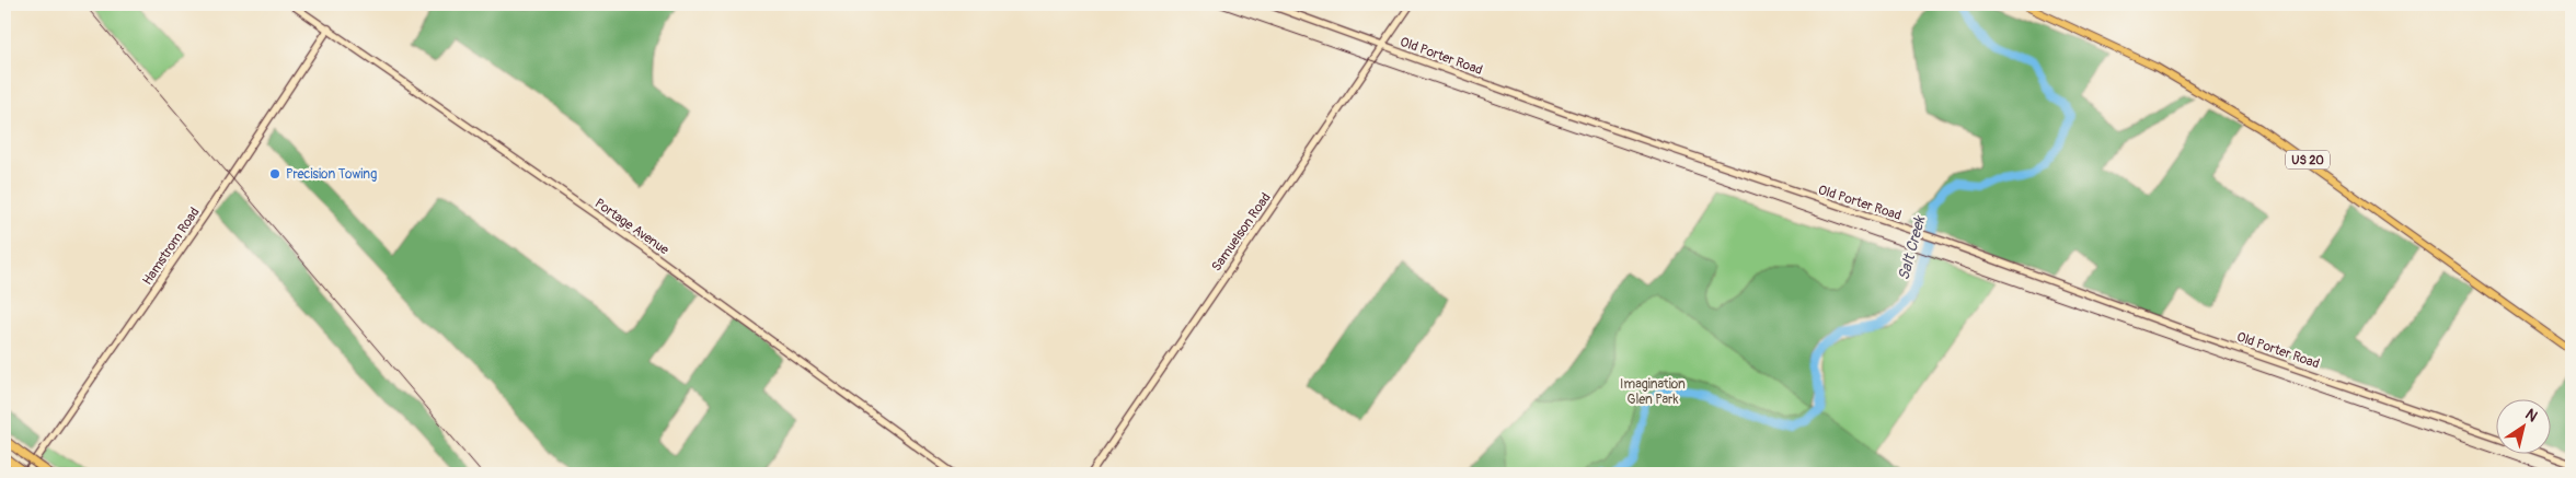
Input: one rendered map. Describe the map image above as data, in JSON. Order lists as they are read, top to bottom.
{
  "streets": {
    "main road": ["US 20"],
    "street": [
      "Old Porter Road",
      "Portage Avenue",
      "Samuelson Road",
      "Hamstrom Road"
    ]
  },
  "crossings": [
    ["Old Porter Road", "Samuelson Road"],
    ["Portage Avenue", "Hamstrom Road"]
  ],
  "water": ["Salt Creek"],
  "parks": ["Imagination Glen Park"],
  "places": ["Precision Towing"],
  "north": "top right"
}
